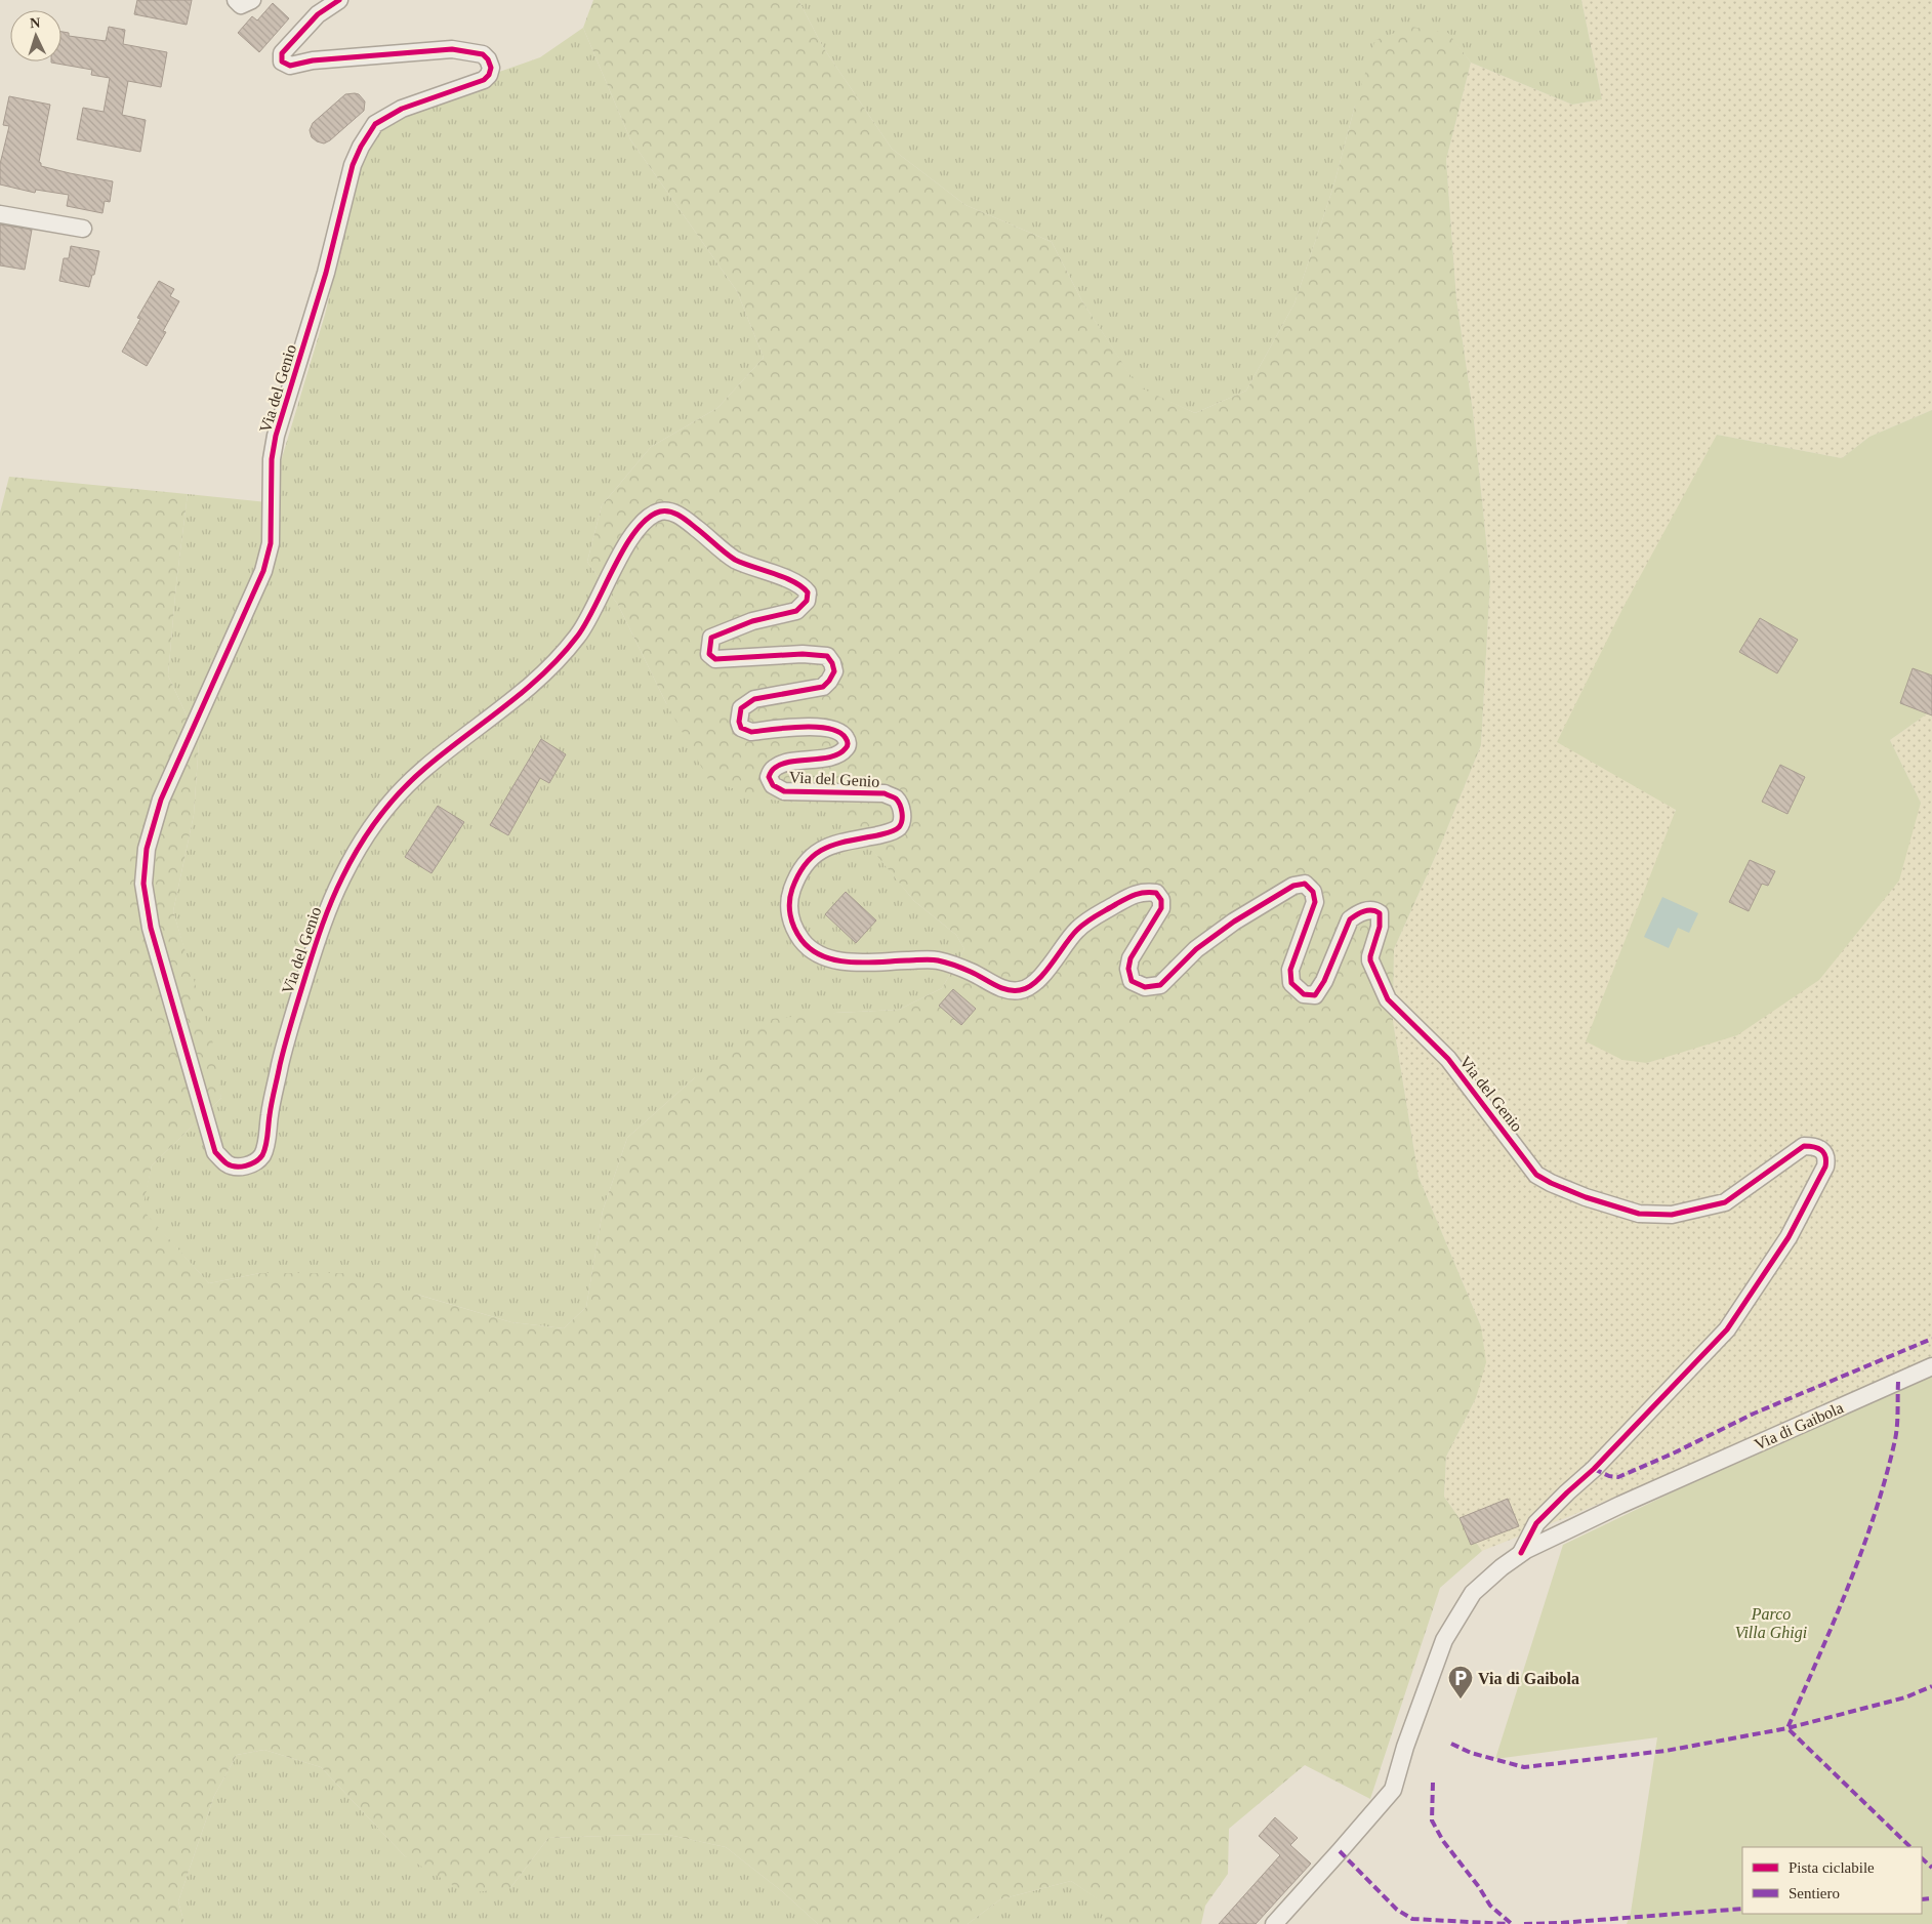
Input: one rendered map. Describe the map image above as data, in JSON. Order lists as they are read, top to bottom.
{
  "streets": {
    "street": ["Via del Genio", "Via di Gaibola"]
  },
  "crossings": [
    ["Via del Genio", "Via di Gaibola"]
  ],
  "parks": ["Parco Villa Ghigi"],
  "places": {
    "parking": ["Via di Gaibola"]
  },
  "legend": ["Pista ciclabile", "Sentiero"],
  "north": "top"
}
